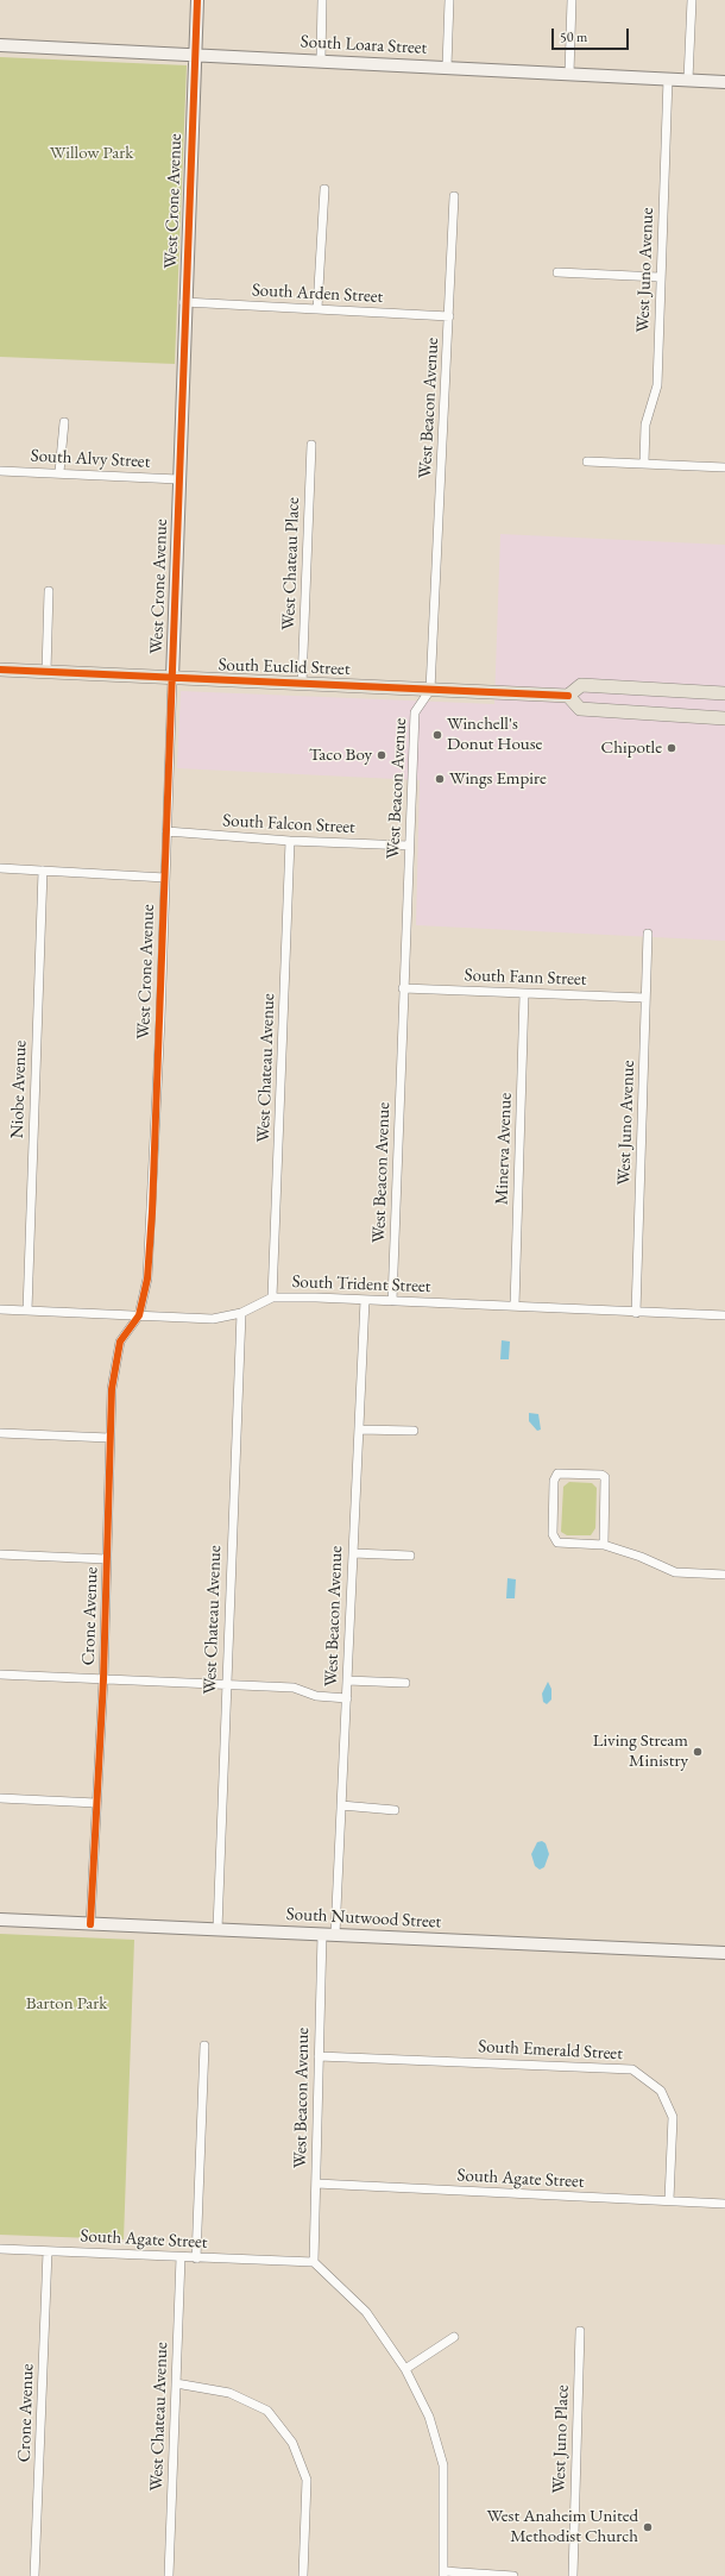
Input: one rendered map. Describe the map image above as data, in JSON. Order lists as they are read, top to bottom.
{
  "streets": {
    "main road": ["South Euclid Street"],
    "street": [
      "South Loara Street",
      "West Crone Avenue",
      "West Juno Avenue",
      "South Arden Street",
      "West Beacon Avenue",
      "South Alvy Street",
      "West Chateau Place",
      "South Falcon Street",
      "South Fann Street",
      "West Chateau Avenue",
      "Niobe Avenue",
      "Minerva Avenue",
      "South Trident Street",
      "Crone Avenue",
      "South Nutwood Street",
      "South Emerald Street",
      "South Agate Street",
      "West Juno Place"
    ]
  },
  "crossings": [
    ["South Loara Street", "West Crone Avenue"],
    ["South Loara Street", "West Juno Avenue"],
    ["West Crone Avenue", "South Arden Street"],
    ["West Crone Avenue", "South Alvy Street"],
    ["West Crone Avenue", "South Euclid Street"],
    ["West Crone Avenue", "South Falcon Street"],
    ["West Crone Avenue", "South Trident Street"],
    ["West Crone Avenue", "Crone Avenue"],
    ["West Juno Avenue", "South Fann Street"],
    ["West Juno Avenue", "South Trident Street"],
    ["South Arden Street", "West Beacon Avenue"],
    ["West Beacon Avenue", "South Euclid Street"],
    ["West Beacon Avenue", "South Falcon Street"],
    ["West Beacon Avenue", "South Fann Street"],
    ["West Beacon Avenue", "South Trident Street"],
    ["West Beacon Avenue", "South Nutwood Street"],
    ["West Beacon Avenue", "South Emerald Street"],
    ["West Beacon Avenue", "South Agate Street"],
    ["West Chateau Place", "South Euclid Street"],
    ["South Falcon Street", "West Chateau Avenue"],
    ["South Fann Street", "Minerva Avenue"],
    ["West Chateau Avenue", "South Trident Street"],
    ["West Chateau Avenue", "South Nutwood Street"],
    ["West Chateau Avenue", "South Agate Street"],
    ["Niobe Avenue", "South Trident Street"],
    ["Minerva Avenue", "South Trident Street"],
    ["South Trident Street", "Crone Avenue"],
    ["Crone Avenue", "South Nutwood Street"],
    ["Crone Avenue", "South Agate Street"],
    ["South Emerald Street", "South Agate Street"]
  ],
  "parks": ["Willow Park", "Barton Park"],
  "places": [
    "Winchell's Donut House",
    "Chipotle",
    "Taco Boy",
    "Wings Empire",
    "Living Stream Ministry",
    "West Anaheim United Methodist Church"
  ],
  "scale_bar": "50 m"
}
